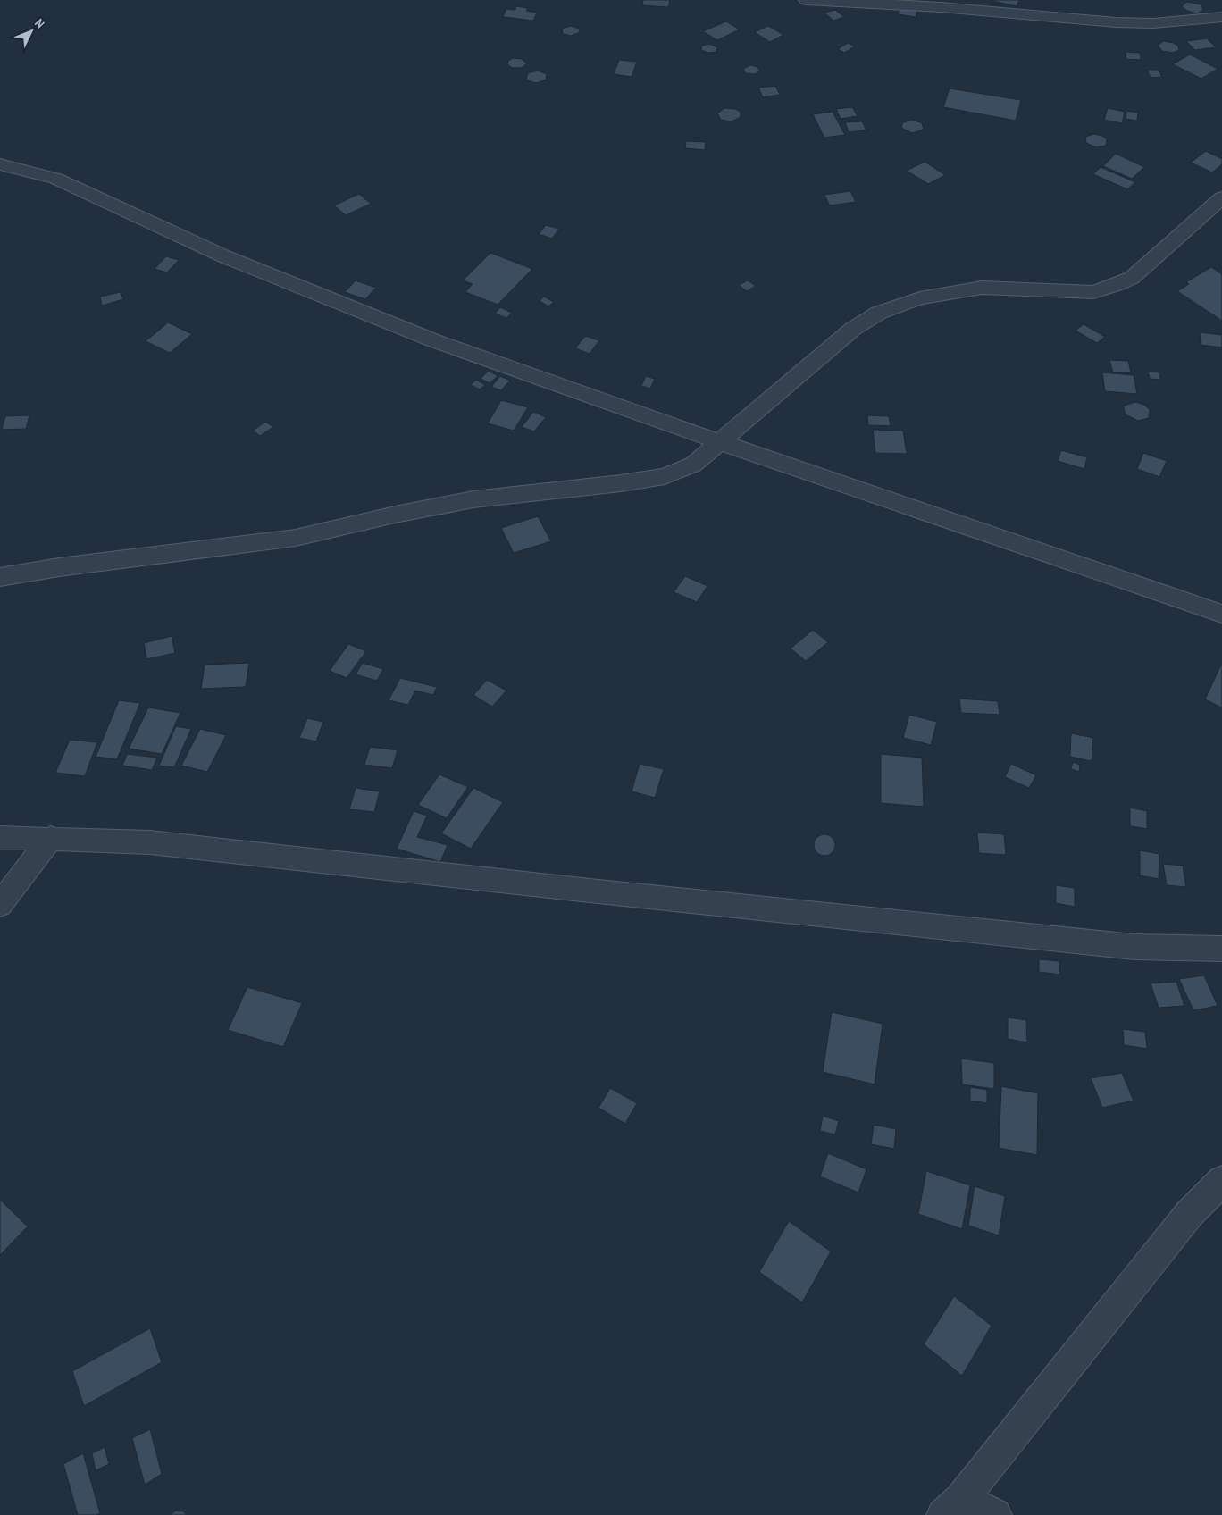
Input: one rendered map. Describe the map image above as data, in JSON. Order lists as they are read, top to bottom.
{
  "north": "top right"
}
